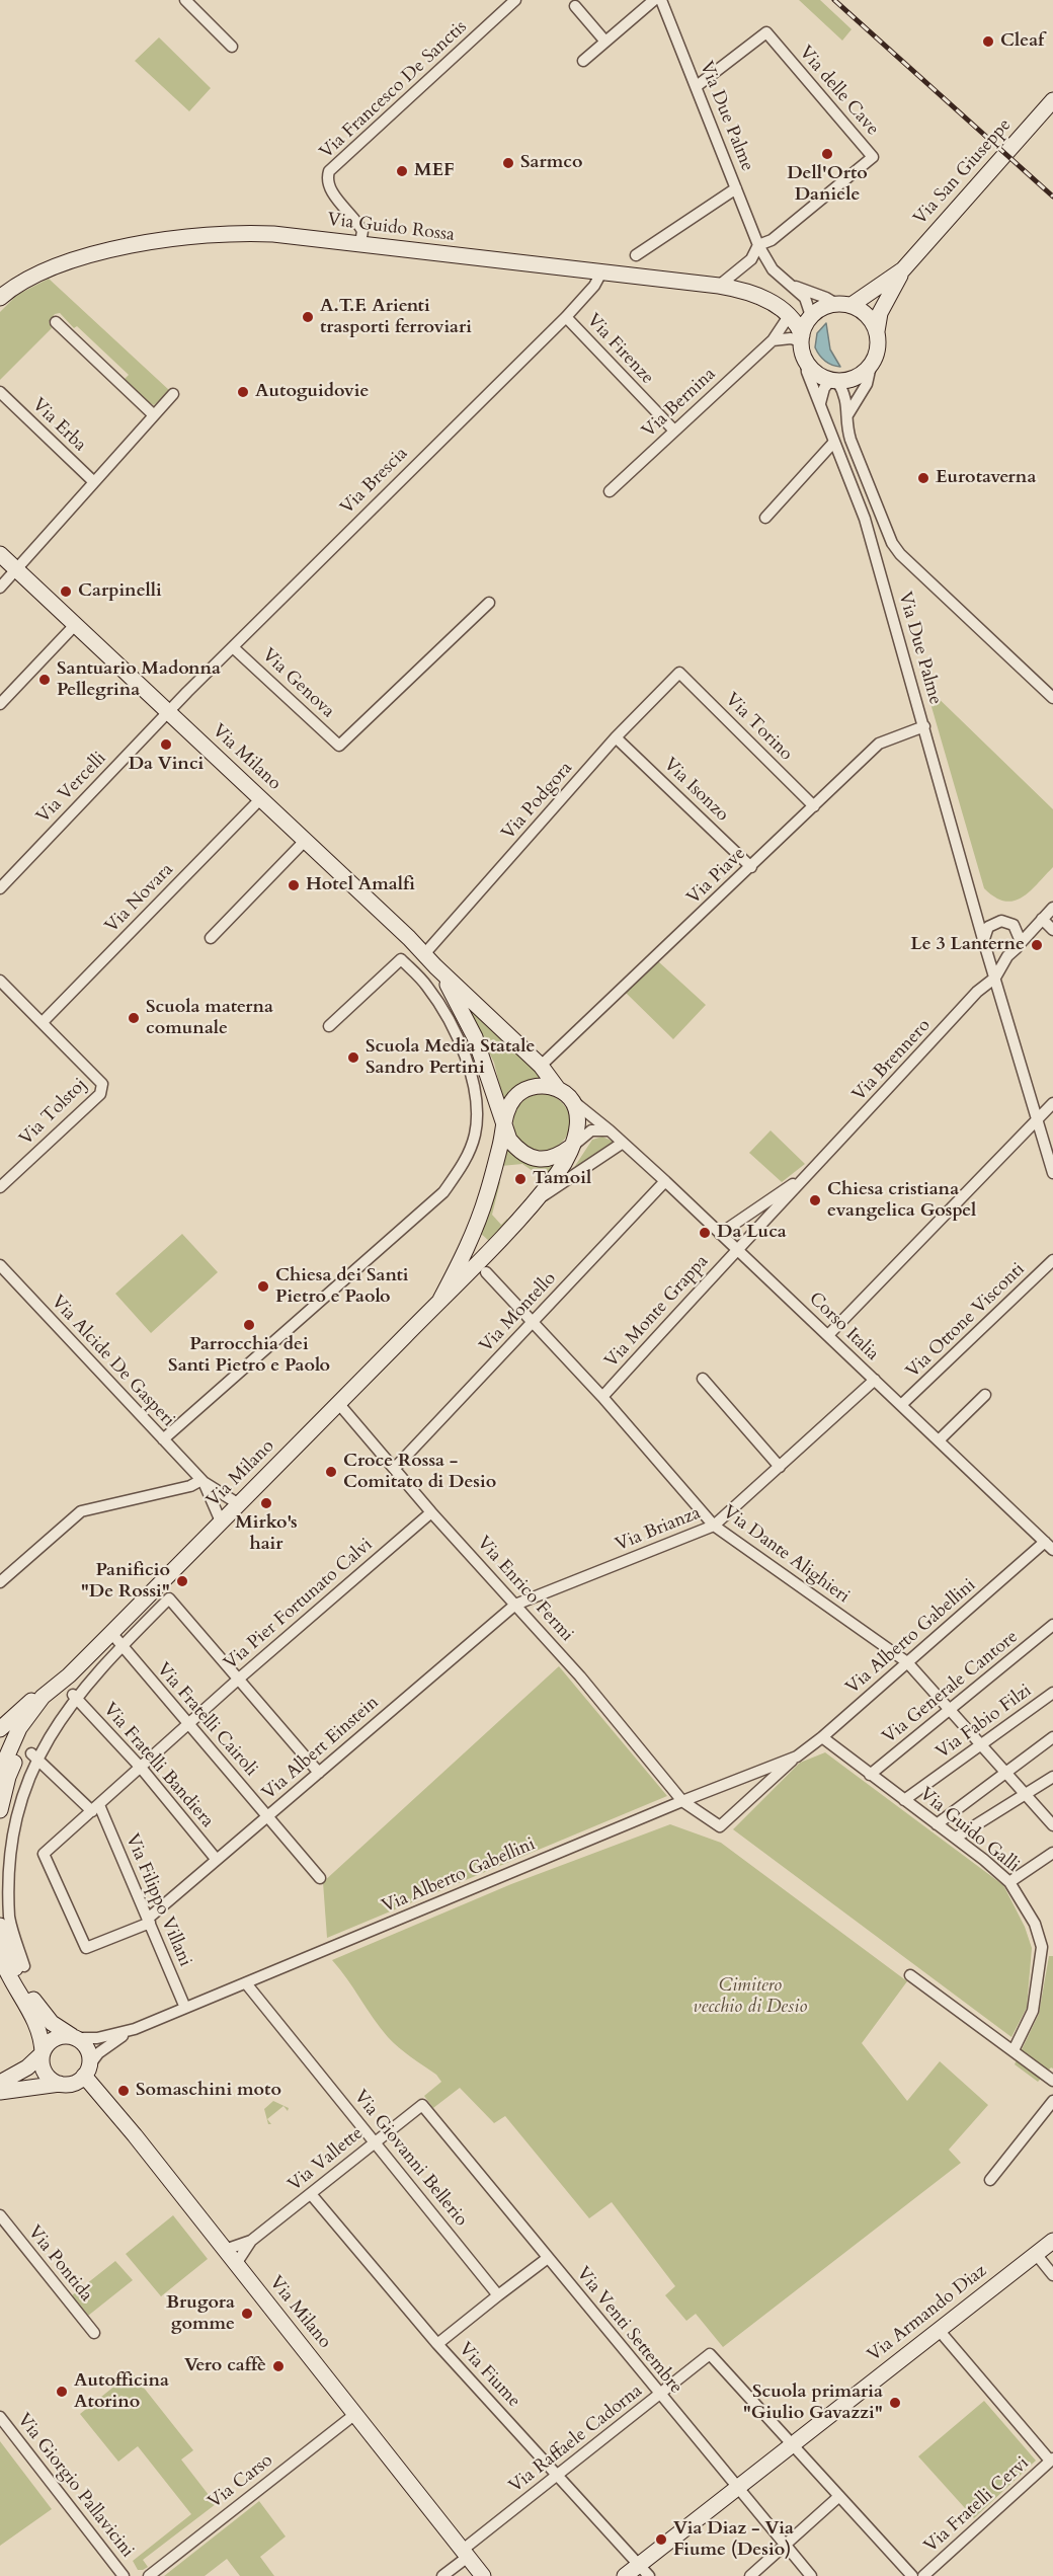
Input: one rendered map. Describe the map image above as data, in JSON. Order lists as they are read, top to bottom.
{
  "streets": {
    "main road": [
      "Via San Giuseppe",
      "Via Guido Rossa",
      "Via Milano",
      "Via Armando Diaz"
    ],
    "street": [
      "Via Francesco De Sanctis",
      "Via delle Cave",
      "Via Due Palme",
      "Via Firenze",
      "Via Bernina",
      "Via Erba",
      "Via Brescia",
      "Via Genova",
      "Via Torino",
      "Via Vercelli",
      "Via Isonzo",
      "Via Podgora",
      "Via Piave",
      "Via Novara",
      "Via Brennero",
      "Via Tolstoj",
      "Via Monte Grappa",
      "Via Montello",
      "Via Ottone Visconti",
      "Corso Italia",
      "Via Alcide De Gasperi",
      "Via Brianza",
      "Via Dante Alighieri",
      "Via Enrico Fermi",
      "Via Pier Fortunato Calvi",
      "Via Alberto Gabellini",
      "Via Generale Cantore",
      "Via Fratelli Cairoli",
      "Via Fabio Filzi",
      "Via Albert Einstein",
      "Via Fratelli Bandiera",
      "Via Guido Galli",
      "Via Filippo Villani",
      "Via Giovanni Bellerio",
      "Via Vallette",
      "Via Pontida",
      "Via Venti Settembre",
      "Via Fiume",
      "Via Raffaele Cadorna",
      "Via Carso",
      "Via Giorgio Pallavicini",
      "Via Fratelli Cervi"
    ]
  },
  "crossings": [
    ["Via Francesco De Sanctis", "Via Guido Rossa"],
    ["Via delle Cave", "Via Due Palme"],
    ["Via Due Palme", "Via San Giuseppe"],
    ["Via Due Palme", "Via Guido Rossa"],
    ["Via Due Palme", "Via Piave"],
    ["Via Due Palme", "Via Brennero"],
    ["Via San Giuseppe", "Via Guido Rossa"],
    ["Via Guido Rossa", "Via Bernina"],
    ["Via Guido Rossa", "Via Brescia"],
    ["Via Firenze", "Via Bernina"],
    ["Via Firenze", "Via Brescia"],
    ["Via Brescia", "Via Genova"],
    ["Via Brescia", "Via Milano"],
    ["Via Brescia", "Via Vercelli"],
    ["Via Torino", "Via Podgora"],
    ["Via Torino", "Via Piave"],
    ["Via Milano", "Via Vercelli"],
    ["Via Milano", "Via Podgora"],
    ["Via Milano", "Via Piave"],
    ["Via Milano", "Via Novara"],
    ["Via Milano", "Corso Italia"],
    ["Via Milano", "Via Enrico Fermi"],
    ["Via Milano", "Via Alberto Gabellini"],
    ["Via Milano", "Via Fratelli Cairoli"],
    ["Via Milano", "Via Vallette"],
    ["Via Milano", "Via Raffaele Cadorna"],
    ["Via Milano", "Via Carso"],
    ["Via Isonzo", "Via Podgora"],
    ["Via Isonzo", "Via Piave"],
    ["Via Novara", "Via Tolstoj"],
    ["Via Brennero", "Via Monte Grappa"],
    ["Via Brennero", "Corso Italia"],
    ["Via Monte Grappa", "Corso Italia"],
    ["Via Monte Grappa", "Via Dante Alighieri"],
    ["Via Montello", "Corso Italia"],
    ["Via Montello", "Via Dante Alighieri"],
    ["Via Montello", "Via Enrico Fermi"],
    ["Via Ottone Visconti", "Corso Italia"],
    ["Corso Italia", "Via Brianza"],
    ["Corso Italia", "Via Alberto Gabellini"],
    ["Via Brianza", "Via Dante Alighieri"],
    ["Via Brianza", "Via Enrico Fermi"],
    ["Via Brianza", "Via Albert Einstein"],
    ["Via Dante Alighieri", "Via Alberto Gabellini"],
    ["Via Dante Alighieri", "Via Generale Cantore"],
    ["Via Dante Alighieri", "Via Fabio Filzi"],
    ["Via Enrico Fermi", "Via Pier Fortunato Calvi"],
    ["Via Enrico Fermi", "Via Alberto Gabellini"],
    ["Via Enrico Fermi", "Via Albert Einstein"],
    ["Via Pier Fortunato Calvi", "Via Fratelli Cairoli"],
    ["Via Pier Fortunato Calvi", "Via Albert Einstein"],
    ["Via Pier Fortunato Calvi", "Via Fratelli Bandiera"],
    ["Via Pier Fortunato Calvi", "Via Filippo Villani"],
    ["Via Alberto Gabellini", "Via Guido Galli"],
    ["Via Alberto Gabellini", "Via Filippo Villani"],
    ["Via Alberto Gabellini", "Via Giovanni Bellerio"],
    ["Via Generale Cantore", "Via Guido Galli"],
    ["Via Fratelli Cairoli", "Via Albert Einstein"],
    ["Via Fabio Filzi", "Via Guido Galli"],
    ["Via Albert Einstein", "Via Fratelli Bandiera"],
    ["Via Albert Einstein", "Via Filippo Villani"],
    ["Via Giovanni Bellerio", "Via Vallette"],
    ["Via Vallette", "Via Venti Settembre"],
    ["Via Vallette", "Via Fiume"],
    ["Via Armando Diaz", "Via Venti Settembre"],
    ["Via Armando Diaz", "Via Fiume"],
    ["Via Armando Diaz", "Via Raffaele Cadorna"],
    ["Via Venti Settembre", "Via Raffaele Cadorna"],
    ["Via Fiume", "Via Raffaele Cadorna"]
  ],
  "parks": ["Cimitero vecchio di Desio"],
  "places": [
    "Cleaf",
    "Dell'Orto Daniele",
    "Sarmco",
    "MEF",
    "A.T.F. Arienti trasporti ferroviari",
    "Autoguidovie",
    "Eurotaverna",
    "Carpinelli",
    "Santuario Madonna Pellegrina",
    "Da Vinci",
    "Hotel Amalfi",
    "Le 3 Lanterne",
    "Scuola materna comunale",
    "Scuola Media Statale Sandro Pertini",
    "Tamoil",
    "Chiesa cristiana evangelica Gospel",
    "Da Luca",
    "Chiesa dei Santi Pietro e Paolo",
    "Parrocchia dei Santi Pietro e Paolo",
    "Croce Rossa - Comitato di Desio",
    "Mirko's hair",
    "Panificio \"De Rossi\"",
    "Somaschini moto",
    "Brugora gomme",
    "Vero caffè",
    "Autofficina Atorino",
    "Scuola primaria \"Giulio Gavazzi\"",
    "Via Diaz - Via Fiume (Desio)"
  ]
}
